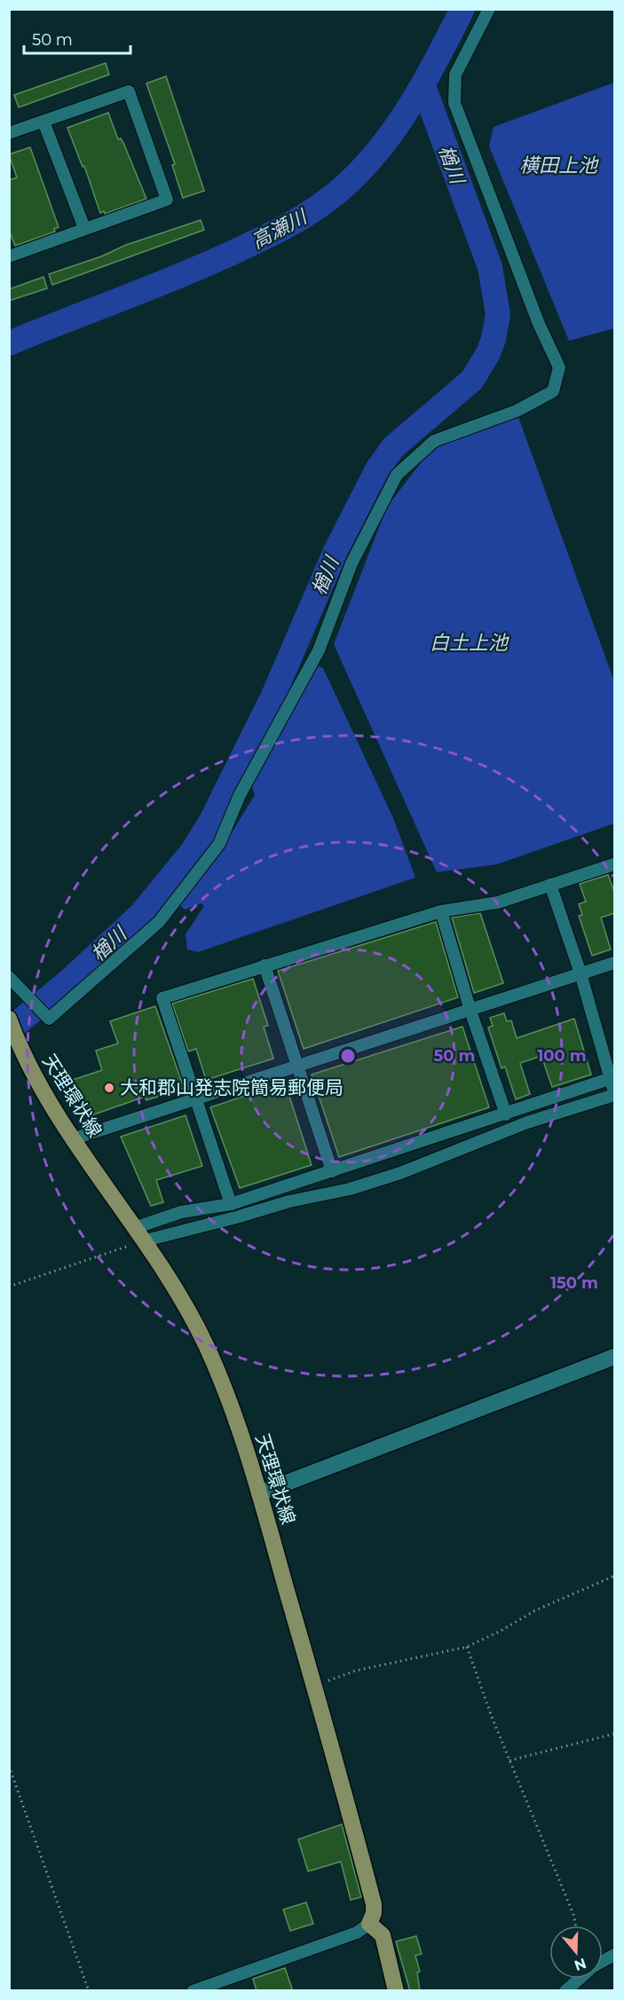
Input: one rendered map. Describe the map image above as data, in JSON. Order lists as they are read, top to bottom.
{
  "streets": {
    "main road": ["天理環状線"]
  },
  "water": [
    "楢川",
    "横田上池",
    "高瀬川",
    "白土上池"
  ],
  "places": ["大和郡山発志院簡易郵便局"],
  "scale_bar": "50 m",
  "north": "bottom",
  "rings": ["50 m", "100 m", "150 m"]
}
